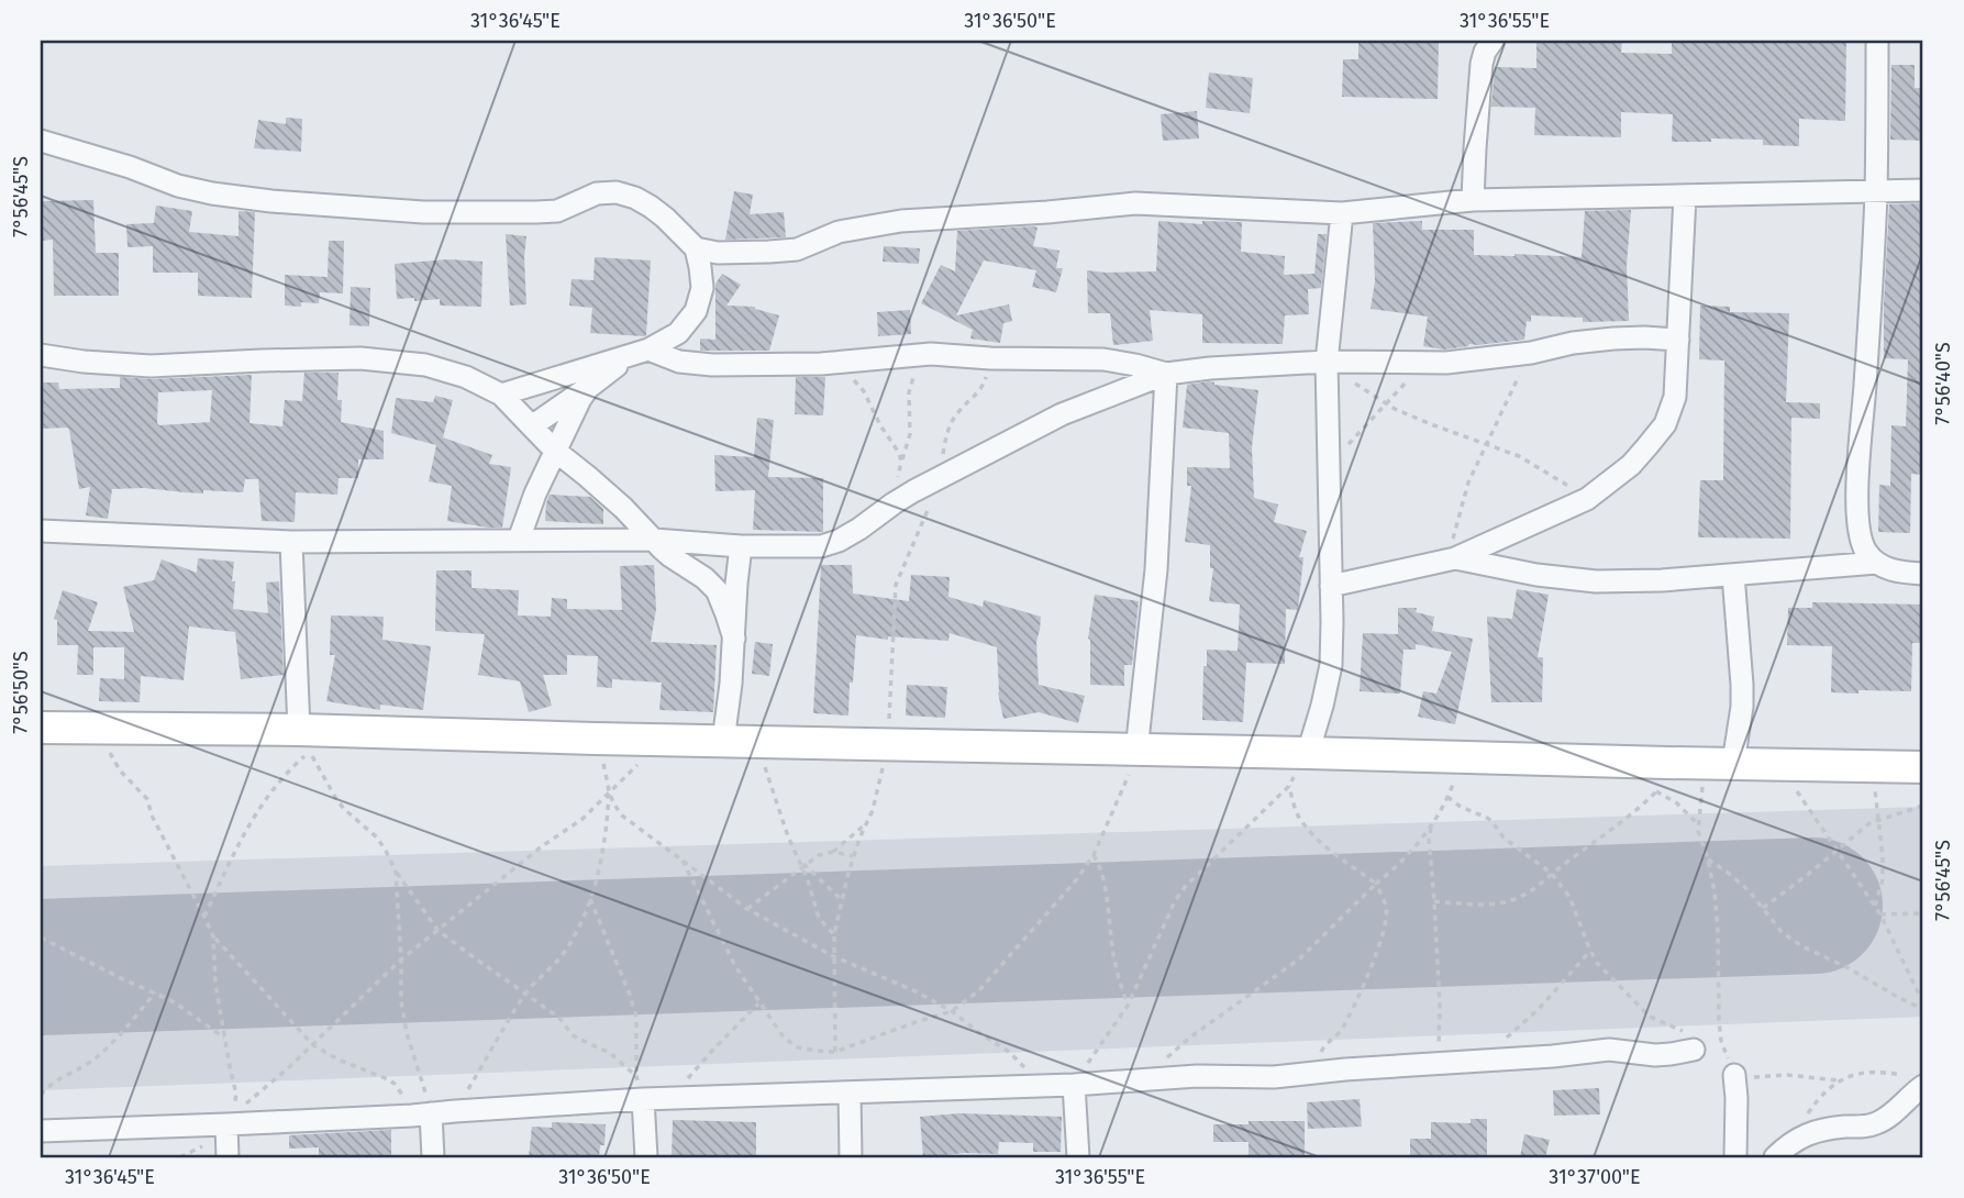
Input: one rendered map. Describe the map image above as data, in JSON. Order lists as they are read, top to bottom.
{
  "coordinates": [
    "31°36'45\"E",
    "31°36'50\"E",
    "31°36'55\"E",
    "7°56'45\"S",
    "7°56'40\"S",
    "7°56'50\"S",
    "31°37'00\"E"
  ]
}
